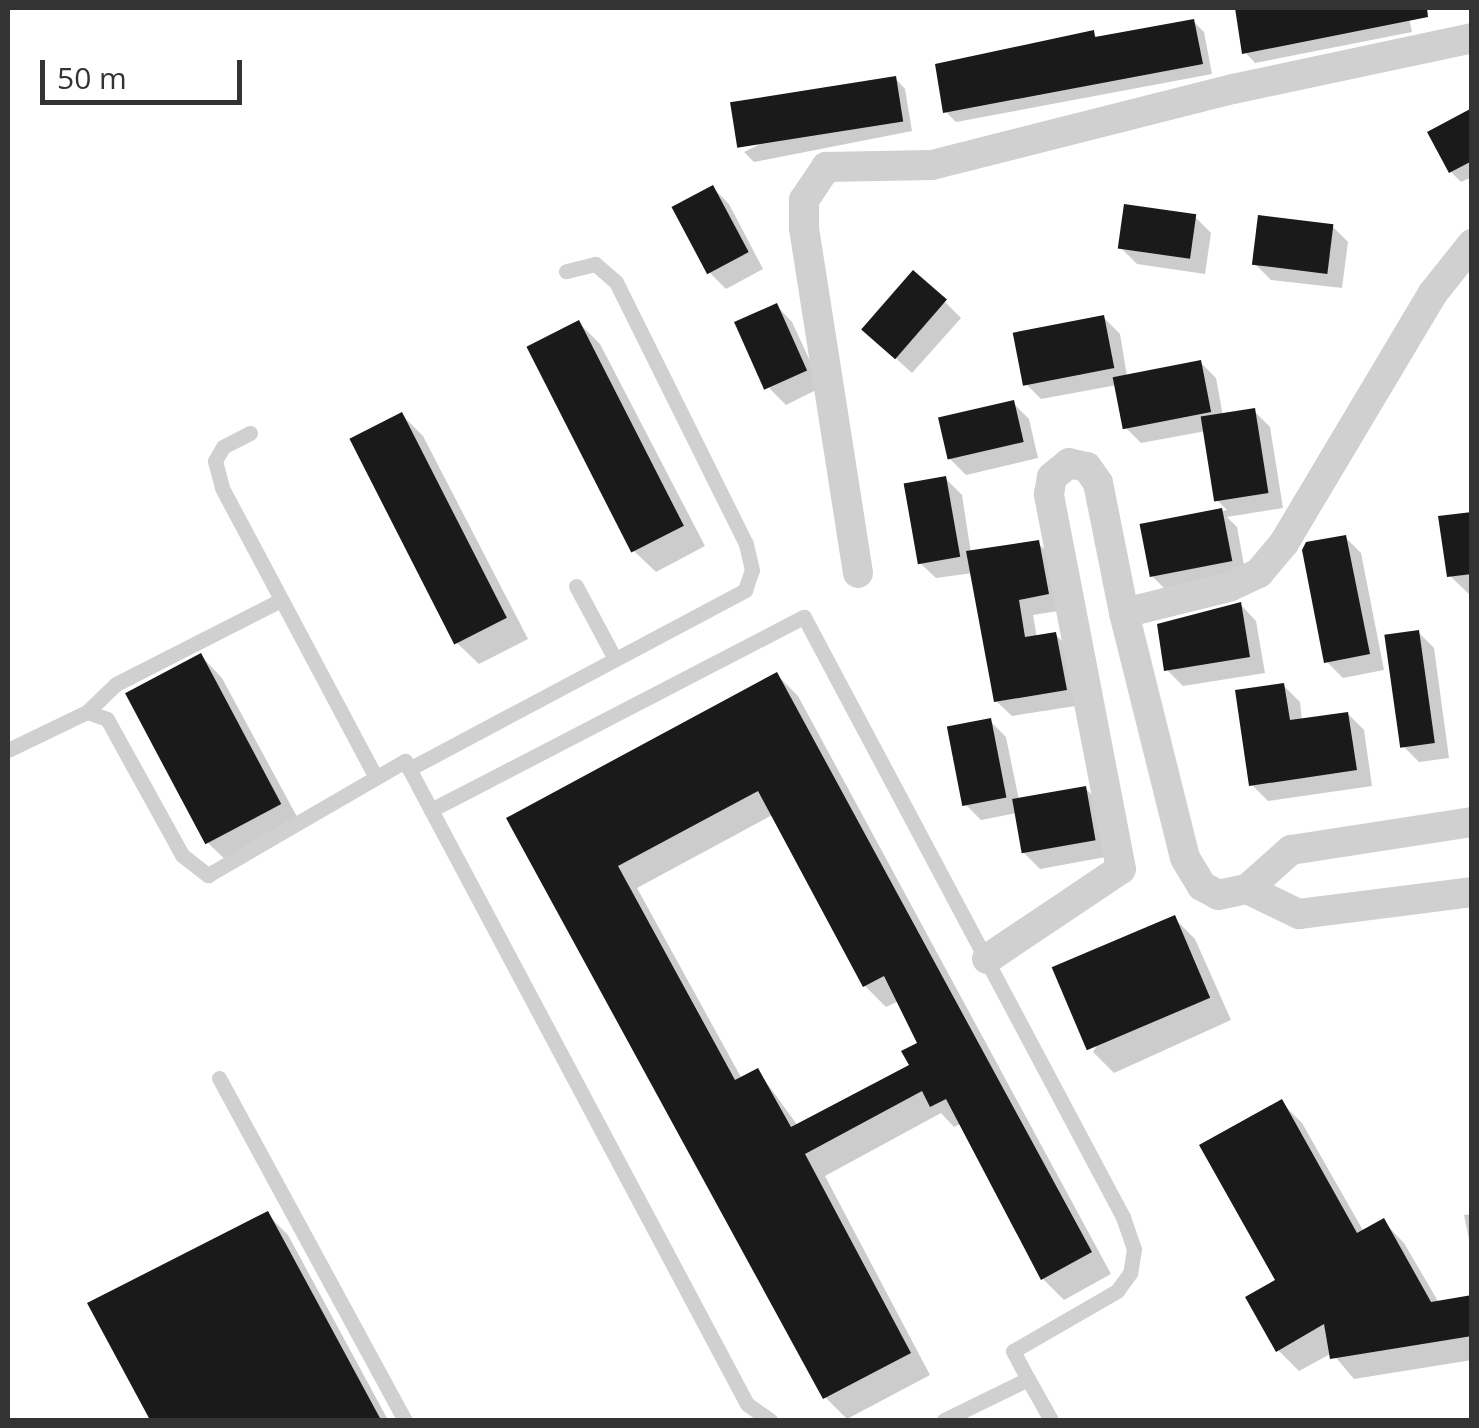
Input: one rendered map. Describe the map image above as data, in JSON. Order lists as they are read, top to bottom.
{
  "scale_bar": "50 m"
}
